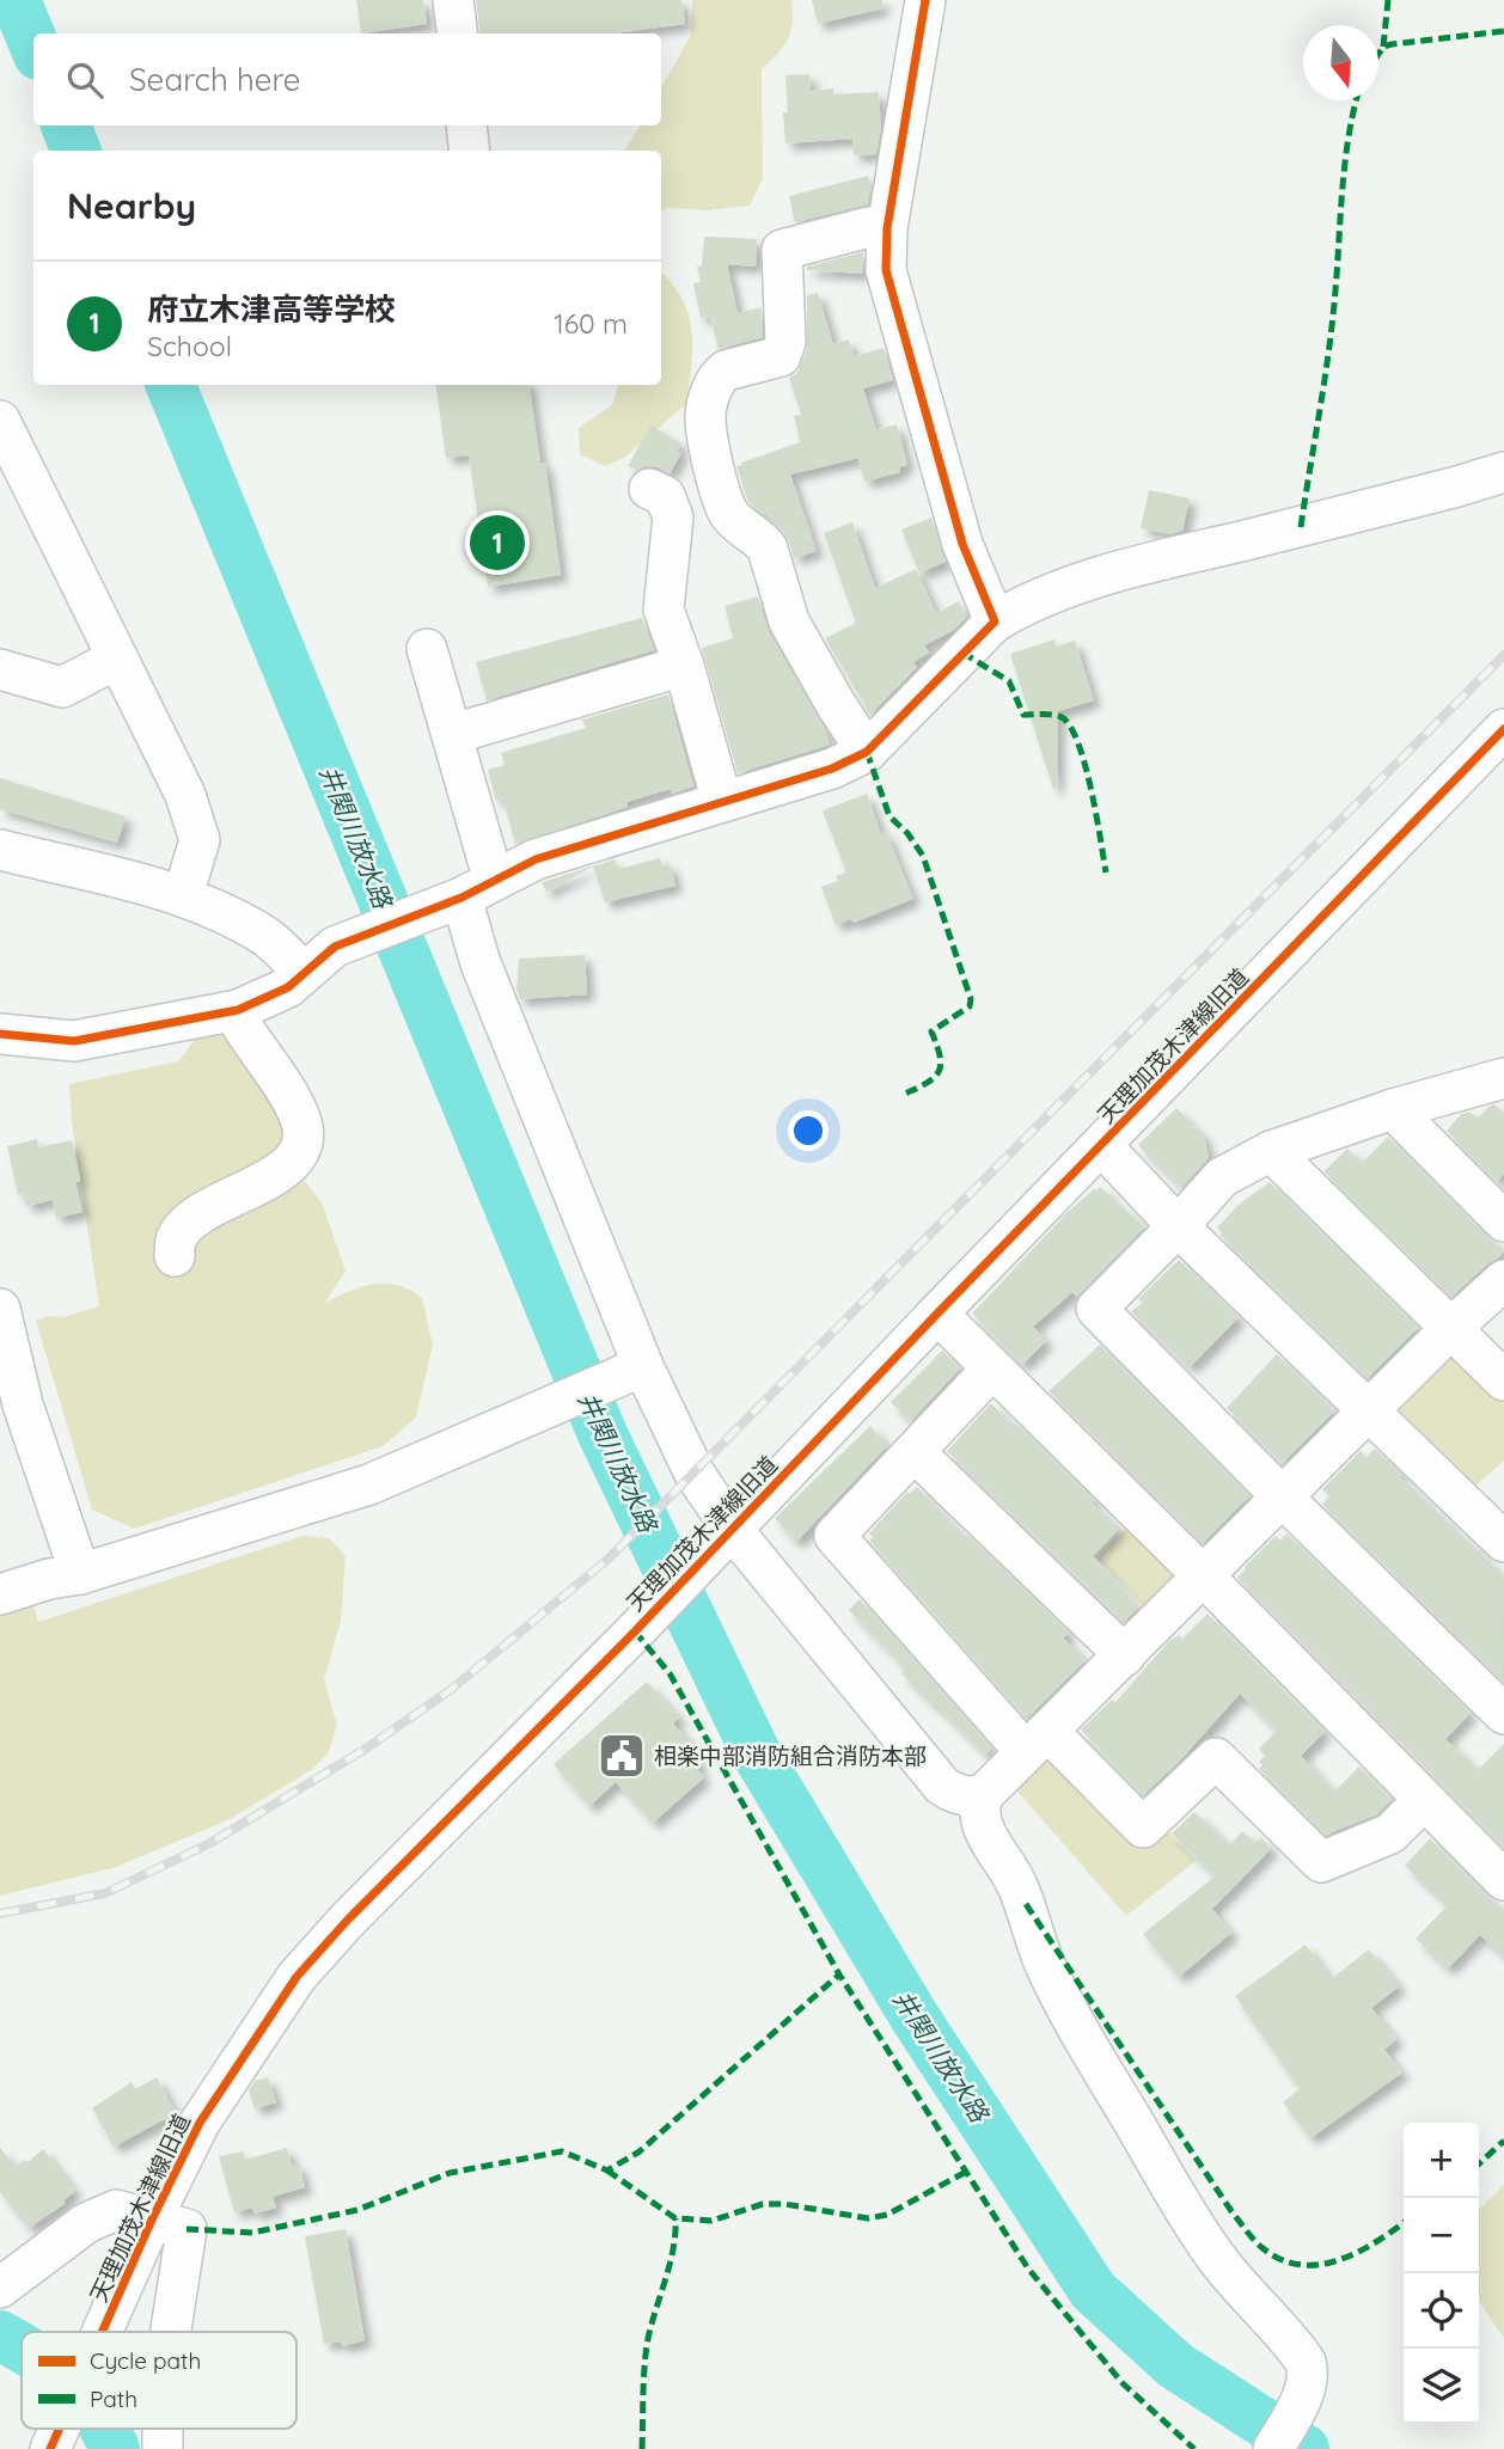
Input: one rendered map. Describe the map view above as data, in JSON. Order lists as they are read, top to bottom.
{
  "streets": {
    "street": ["天理加茂木津線旧道"]
  },
  "water": ["井関川放水路"],
  "places": {
    "public building": ["相楽中部消防組合消防本部"]
  },
  "legend": ["Cycle path", "Path"],
  "north": "bottom",
  "page": {
    "search": "Search here",
    "heading": "Nearby",
    "list": [
      {
        "mark": "1",
        "name": "府立木津高等学校",
        "note": "School",
        "value": "160 m"
      }
    ],
    "pins": "1",
    "map_buttons": ["+", "−"]
  }
}
